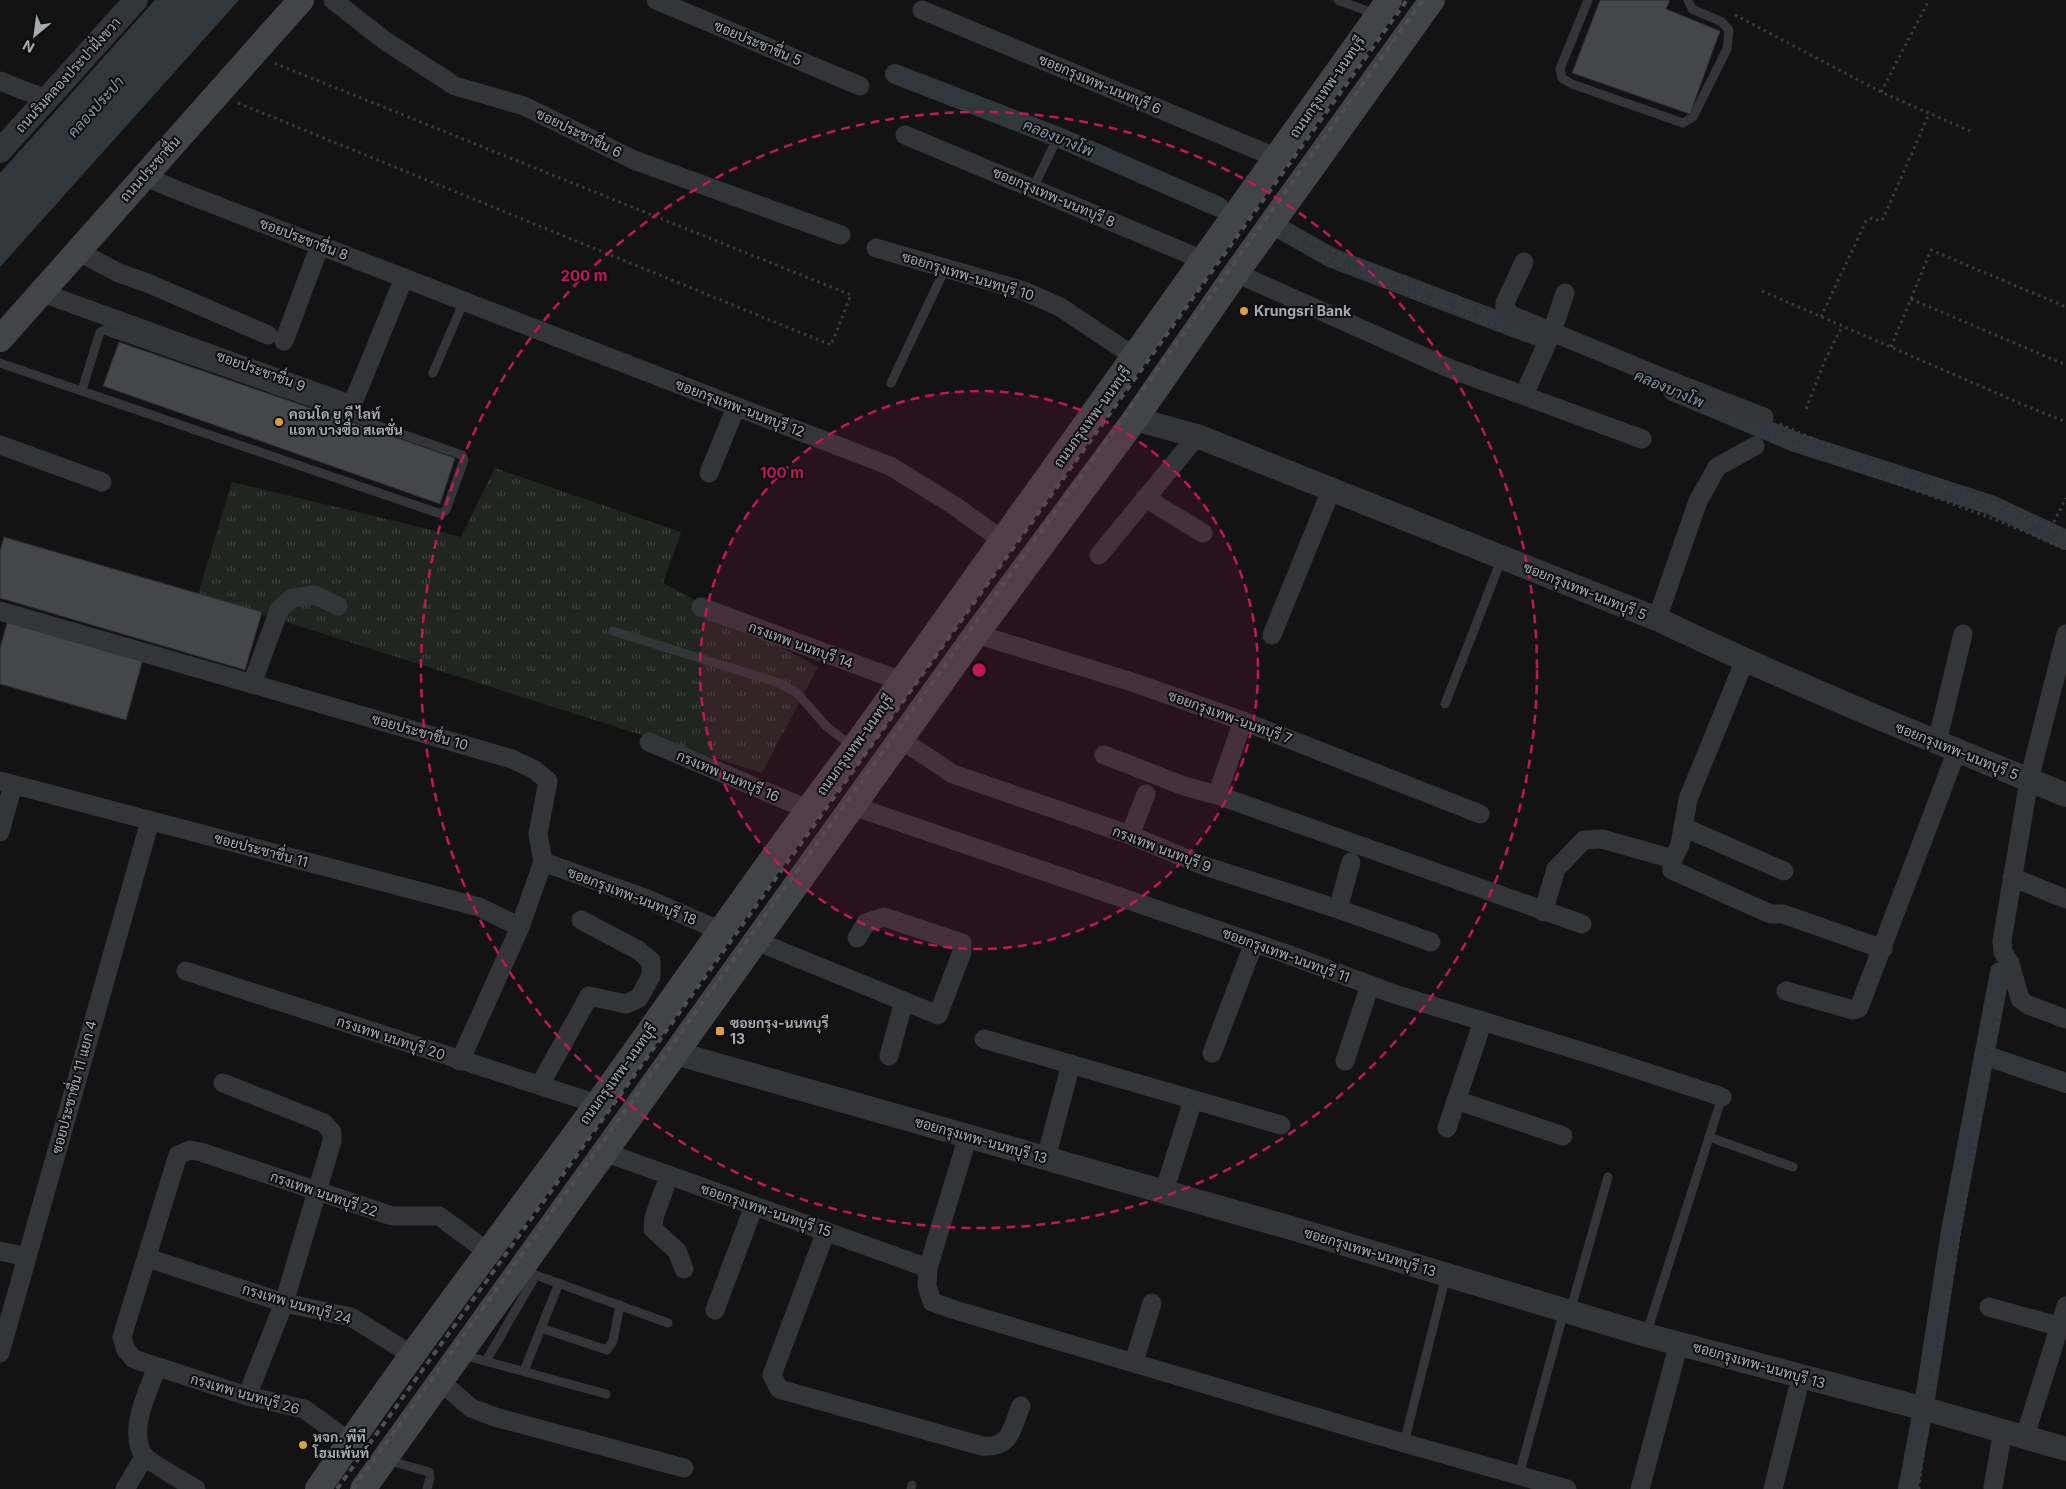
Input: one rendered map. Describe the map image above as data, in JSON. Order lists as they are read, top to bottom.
{
  "streets": {
    "main road": ["ถนนกรุงเทพ-นนทบุรี", "ถนนประชาชื่น"],
    "street": [
      "ซอยประชาชื่น 5",
      "ถนนริมคลองประปาฝั่งขวา",
      "ซอยกรุงเทพ-นนทบุรี 6",
      "ซอยประชาชื่น 6",
      "ซอยกรุงเทพ-นนทบุรี 8",
      "ซอยประชาชื่น 8",
      "ซอยกรุงเทพ-นนทบุรี 10",
      "ซอยประชาชื่น 9",
      "ซอยกรุงเทพ-นนทบุรี 12",
      "ซอยกรุงเทพ-นนทบุรี 5",
      "กรงเทพ นนทบุรี 14",
      "ซอยกรุงเทพ-นนทบุรี 7",
      "ซอยประชาชื่น 10",
      "กรงเทพ นนทบุรี 16",
      "กรงเทพ นนทบุรี 9",
      "ซอยประชาชื่น 11",
      "ซอยกรุงเทพ-นนทบุรี 18",
      "ซอยกรุงเทพ-นนทบุรี 11",
      "กรงเทพ นนทบุรี 20",
      "ซอยประชาชื่น 11 แยก 4",
      "ซอยกรุงเทพ-นนทบุรี 13",
      "กรงเทพ นนทบุรี 22",
      "ซอยกรุงเทพ-นนทบุรี 15",
      "กรงเทพ นนทบุรี 24",
      "กรงเทพ นนทบุรี 26"
    ]
  },
  "crossings": [
    ["ซอยกรุงเทพ-นนทบุรี 6", "ถนนกรุงเทพ-นนทบุรี"],
    ["ถนนกรุงเทพ-นนทบุรี", "ซอยกรุงเทพ-นนทบุรี 8"],
    ["ถนนกรุงเทพ-นนทบุรี", "ซอยกรุงเทพ-นนทบุรี 10"],
    ["ถนนกรุงเทพ-นนทบุรี", "ซอยกรุงเทพ-นนทบุรี 12"],
    ["ถนนกรุงเทพ-นนทบุรี", "กรงเทพ นนทบุรี 14"],
    ["ถนนกรุงเทพ-นนทบุรี", "กรงเทพ นนทบุรี 16"],
    ["ถนนกรุงเทพ-นนทบุรี", "ซอยกรุงเทพ-นนทบุรี 18"],
    ["ถนนกรุงเทพ-นนทบุรี", "กรงเทพ นนทบุรี 20"],
    ["ถนนกรุงเทพ-นนทบุรี", "กรงเทพ นนทบุรี 22"],
    ["ถนนกรุงเทพ-นนทบุรี", "กรงเทพ นนทบุรี 24"],
    ["ถนนกรุงเทพ-นนทบุรี", "กรงเทพ นนทบุรี 26"],
    ["ถนนประชาชื่น", "ซอยประชาชื่น 8"],
    ["ถนนประชาชื่น", "ซอยประชาชื่น 9"],
    ["ซอยประชาชื่น 8", "ซอยประชาชื่น 9"],
    ["ซอยประชาชื่น 8", "ซอยกรุงเทพ-นนทบุรี 12"],
    ["ซอยประชาชื่น 10", "ซอยประชาชื่น 11"],
    ["ซอยประชาชื่น 10", "ซอยกรุงเทพ-นนทบุรี 18"],
    ["ซอยประชาชื่น 10", "กรงเทพ นนทบุรี 20"],
    ["ซอยประชาชื่น 11", "ซอยประชาชื่น 11 แยก 4"],
    ["กรงเทพ นนทบุรี 22", "กรงเทพ นนทบุรี 24"],
    ["กรงเทพ นนทบุรี 22", "กรงเทพ นนทบุรี 26"]
  ],
  "water": ["คลองประปา", "คลองบางโพ"],
  "places": {
    "other": ["Krungsri Bank", "คอนโด ยู ดี ไลท์ แอท บางซื่อ สเตชั่น", "หจก. พีที โฮมเพ้นท์"],
    "transit": ["ซอยกรุง-นนทบุรี 13"]
  },
  "north": "bottom left",
  "rings": ["200 m", "100 m"]
}
